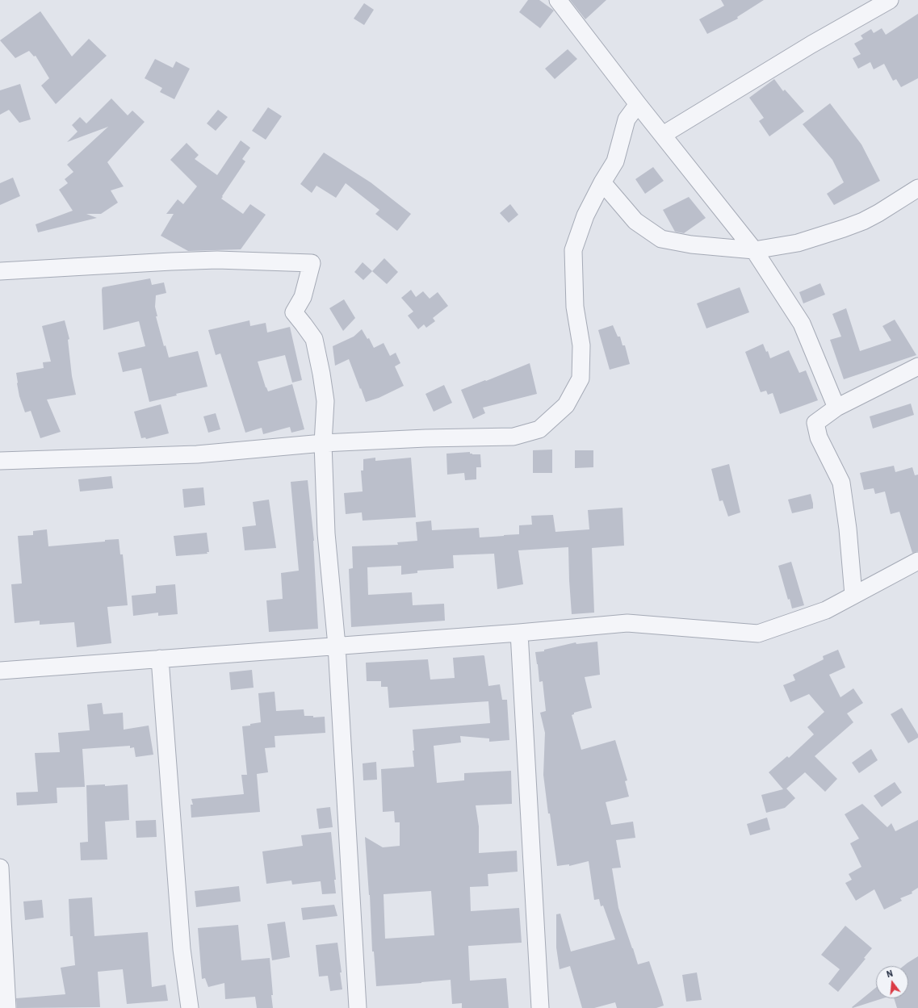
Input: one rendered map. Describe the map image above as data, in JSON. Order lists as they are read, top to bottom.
{
  "north": "top"
}
